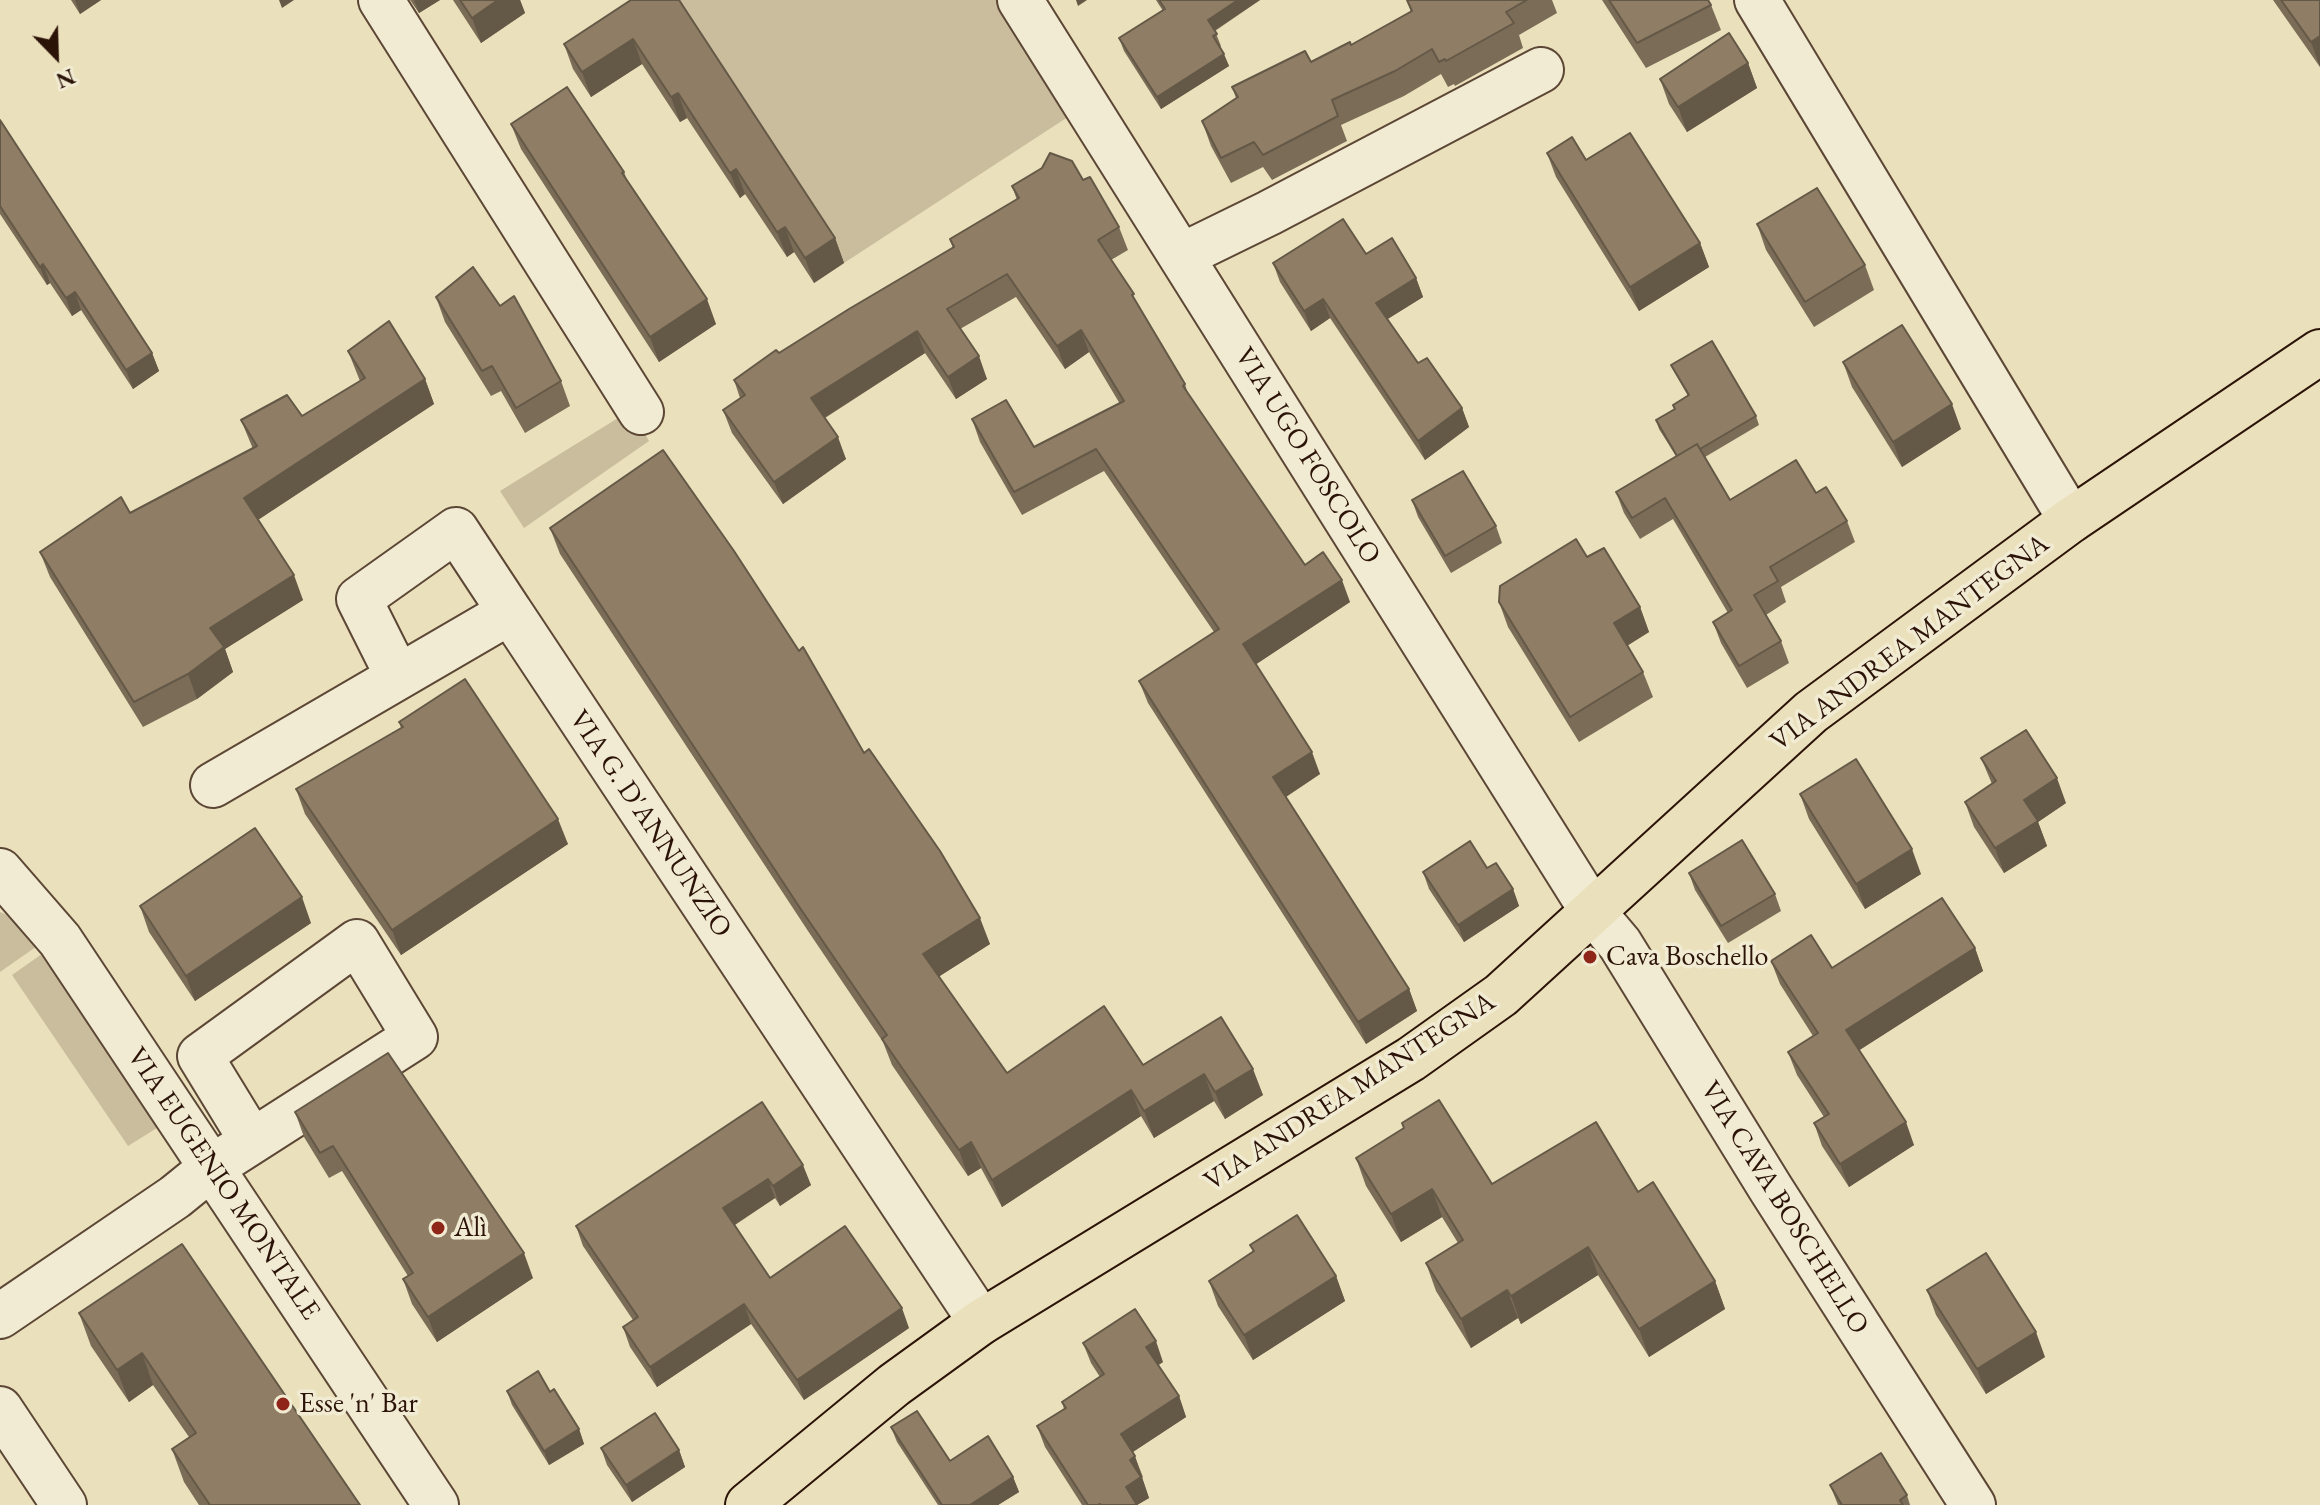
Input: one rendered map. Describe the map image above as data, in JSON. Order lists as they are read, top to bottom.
{
  "streets": {
    "main road": ["VIA ANDREA MANTEGNA"],
    "street": [
      "VIA UGO FOSCOLO",
      "VIA G. D'ANNUNZIO",
      "VIA EUGENIO MONTALE",
      "VIA CAVA BOSCHELLO"
    ]
  },
  "crossings": [
    ["VIA UGO FOSCOLO", "VIA ANDREA MANTEGNA"],
    ["VIA UGO FOSCOLO", "VIA CAVA BOSCHELLO"],
    ["VIA ANDREA MANTEGNA", "VIA G. D'ANNUNZIO"],
    ["VIA ANDREA MANTEGNA", "VIA CAVA BOSCHELLO"]
  ],
  "places": ["Cava Boschello", "Alì", "Esse 'n' Bar"],
  "north": "bottom right"
}
